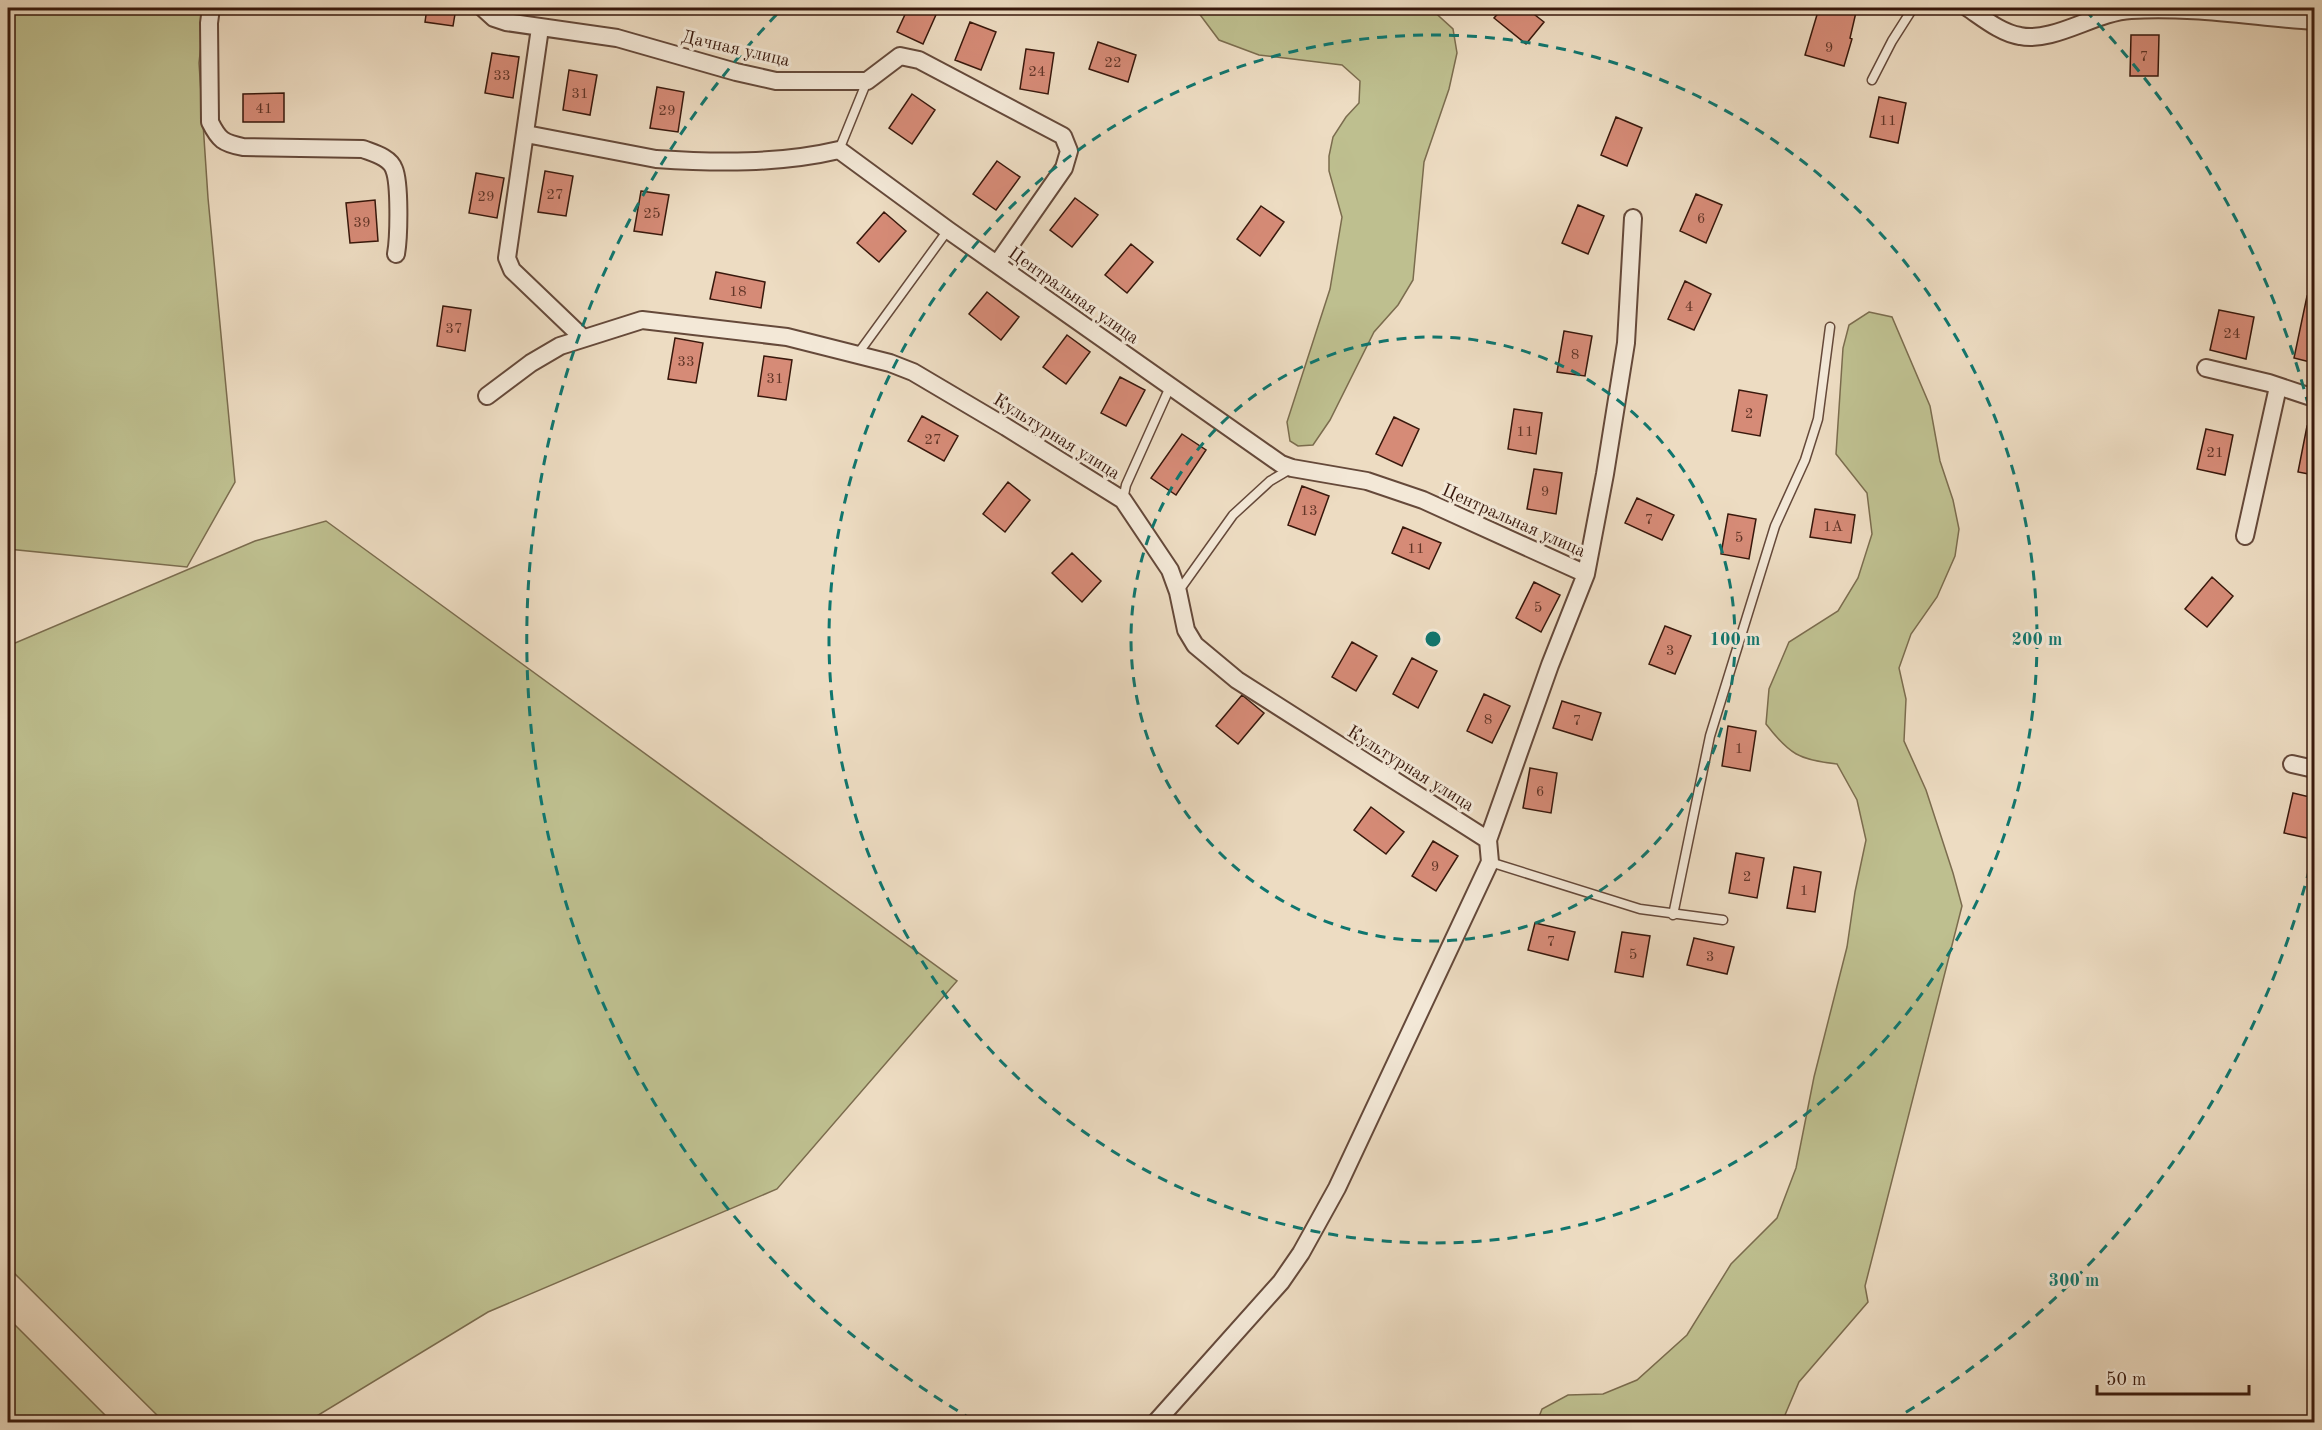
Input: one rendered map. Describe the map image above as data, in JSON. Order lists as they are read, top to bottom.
{
  "streets": {
    "street": ["Дачная улица", "Центральная улица", "Культурная улица"]
  },
  "house_numbers": [
    "9",
    "7",
    "22",
    "24",
    "33",
    "31",
    "41",
    "29",
    "11",
    "27",
    "29",
    "25",
    "6",
    "39",
    "18",
    "4",
    "37",
    "24",
    "8",
    "33",
    "31",
    "2",
    "11",
    "27",
    "21",
    "9",
    "13",
    "7",
    "1А",
    "5",
    "11",
    "5",
    "3",
    "8",
    "7",
    "1",
    "6",
    "9",
    "2",
    "1",
    "7",
    "5",
    "3"
  ],
  "scale_bar": "50 m",
  "rings": ["100 m", "200 m", "300 m"]
}
